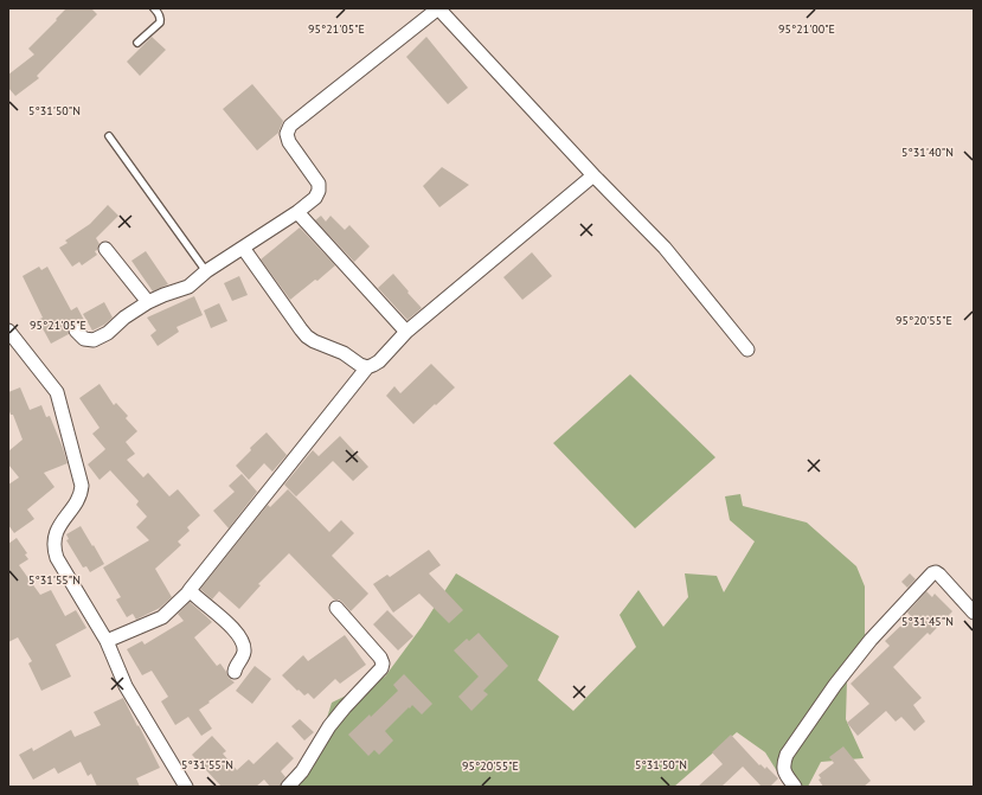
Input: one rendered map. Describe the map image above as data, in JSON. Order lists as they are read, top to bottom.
{
  "coordinates": [
    "95°21'05\"E",
    "95°21'00\"E",
    "5°31'50\"N",
    "5°31'40\"N",
    "95°20'55\"E",
    "5°31'55\"N",
    "5°31'45\"N"
  ]
}
